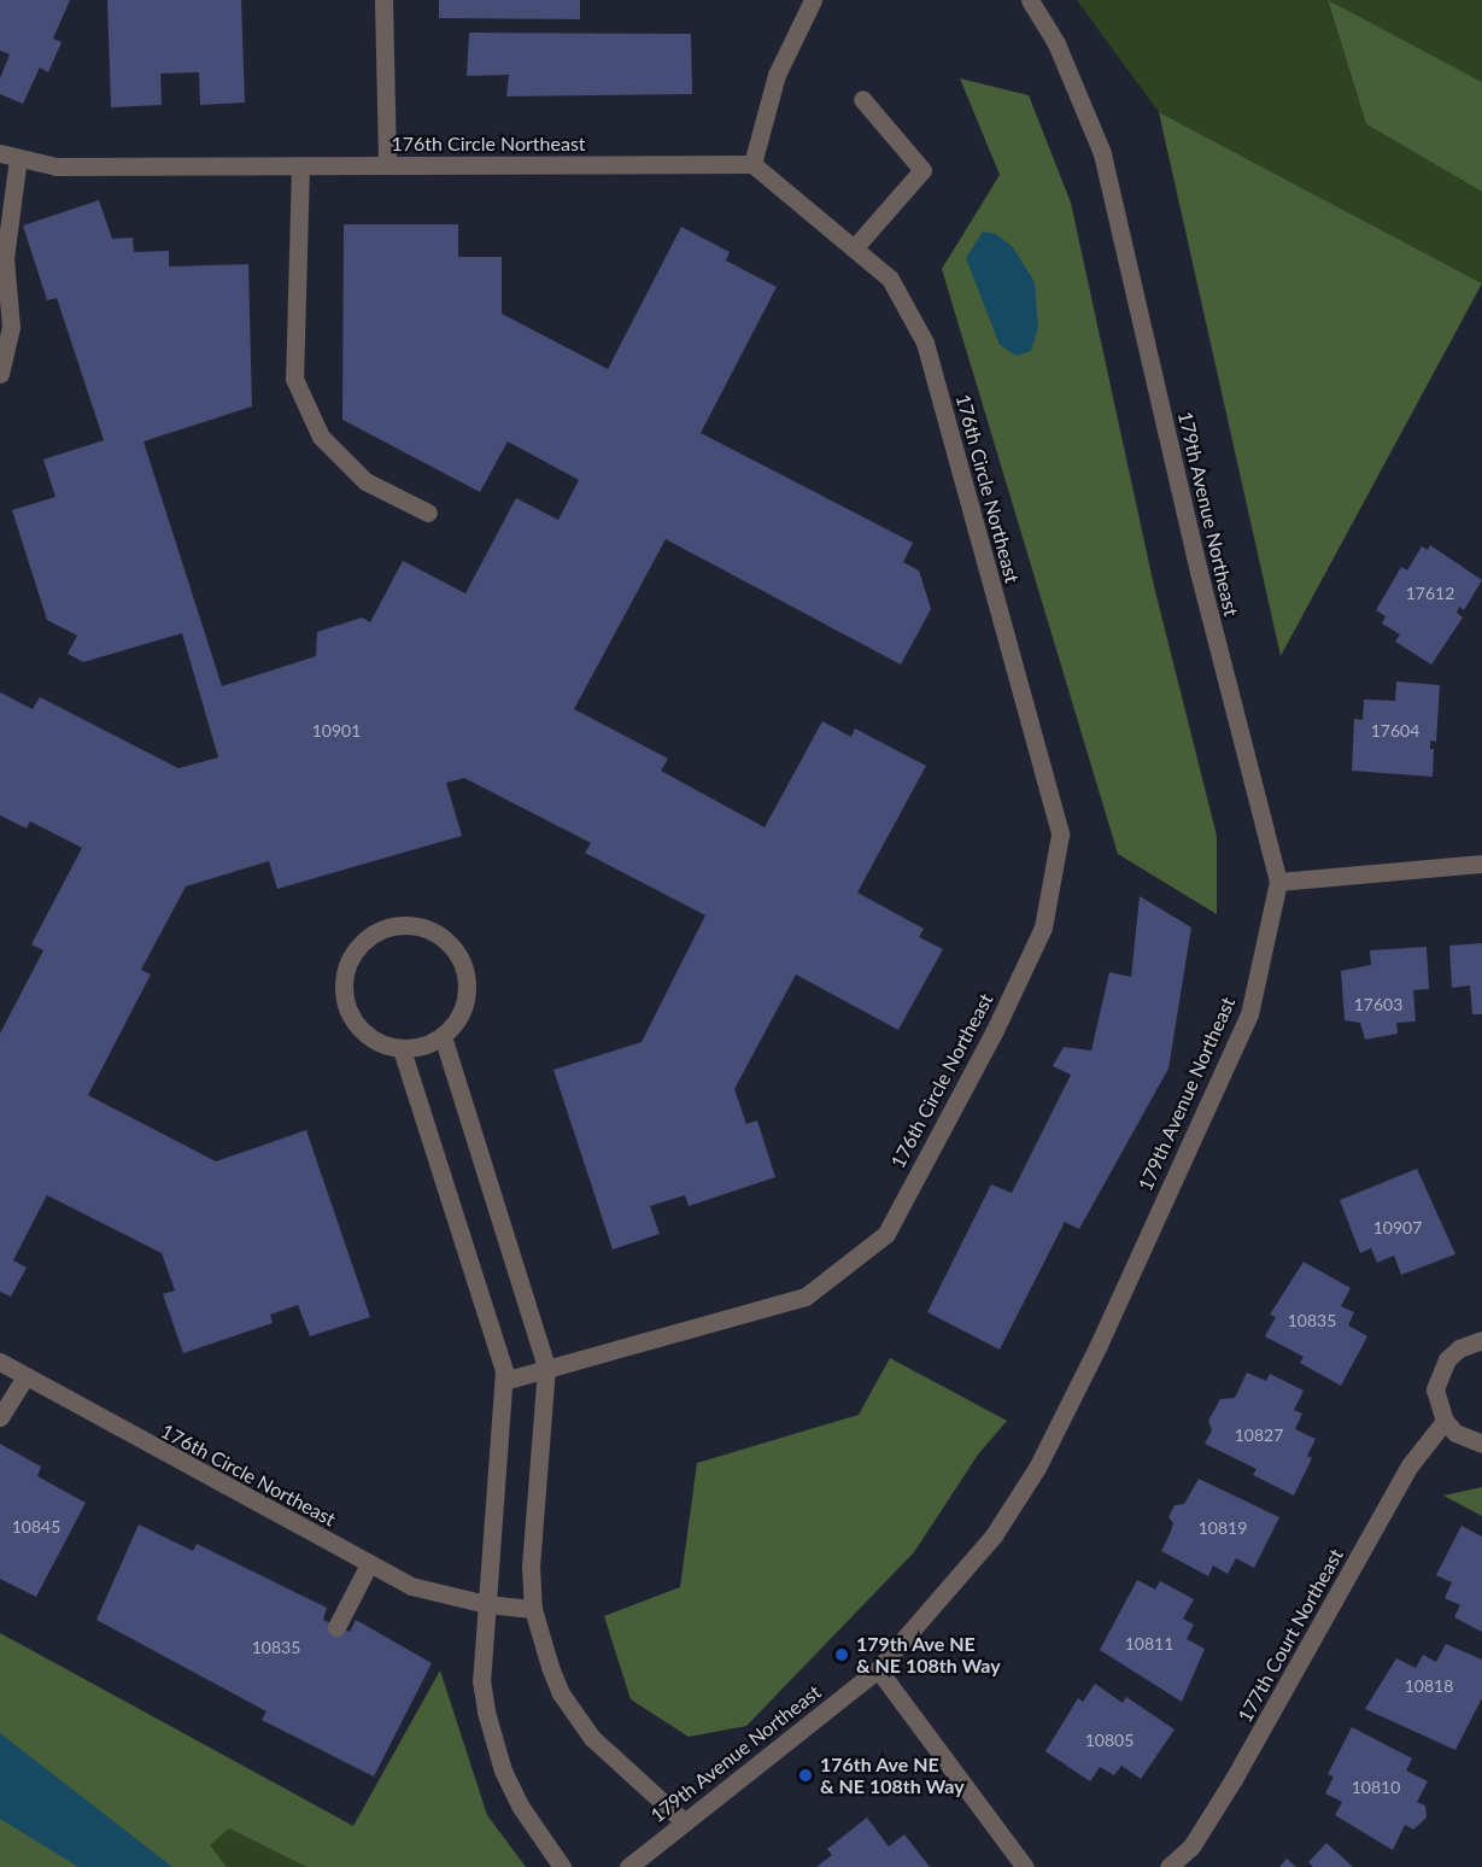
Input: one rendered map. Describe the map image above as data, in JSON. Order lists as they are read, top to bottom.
{
  "streets": {
    "street": ["176th Circle Northeast", "179th Avenue Northeast", "177th Court Northeast"]
  },
  "places": ["179th Ave NE & NE 108th Way", "176th Ave NE & NE 108th Way"],
  "house_numbers": [
    "17612",
    "10901",
    "17604",
    "17603",
    "10907",
    "10835",
    "10827",
    "10845",
    "10819",
    "10811",
    "10835",
    "10818",
    "10805",
    "10810"
  ]
}
